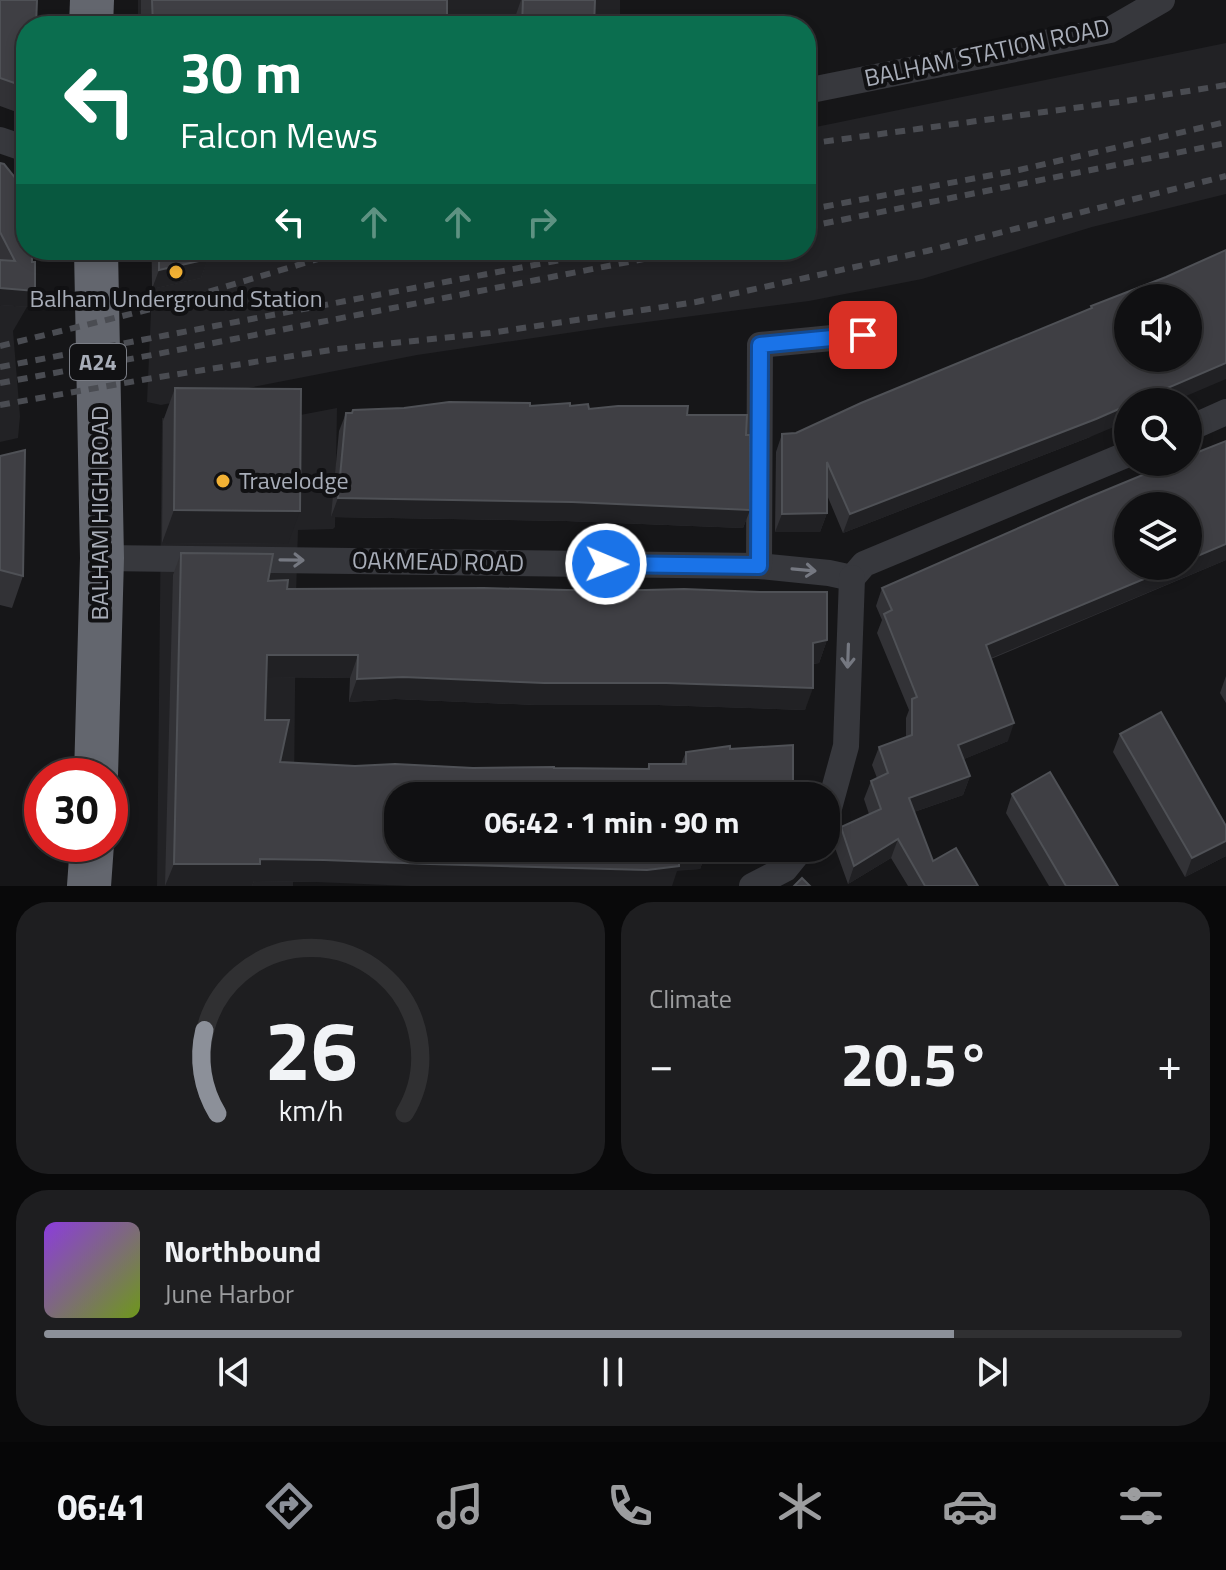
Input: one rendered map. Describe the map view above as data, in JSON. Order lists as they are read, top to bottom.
{
  "streets": {
    "highway": ["A24", "BALHAM HIGH ROAD"],
    "street": ["BALHAM STATION ROAD", "OAKMEAD ROAD"]
  },
  "crossings": [
    ["BALHAM HIGH ROAD", "OAKMEAD ROAD"]
  ],
  "one_way": ["OAKMEAD ROAD"],
  "places": ["Balham Underground Station", "Travelodge"],
  "page": {
    "turn": ["30 m", "Falcon Mews"],
    "limit": "30",
    "trip": "06:42 · 1 min · 90 m",
    "tile": "Climate",
    "heat": ["−", "20.5°", "+"],
    "song": ["Northbound", "June Harbor"],
    "tabs": "06:41",
    "gauge": ["26", "km/h"]
  }
}
